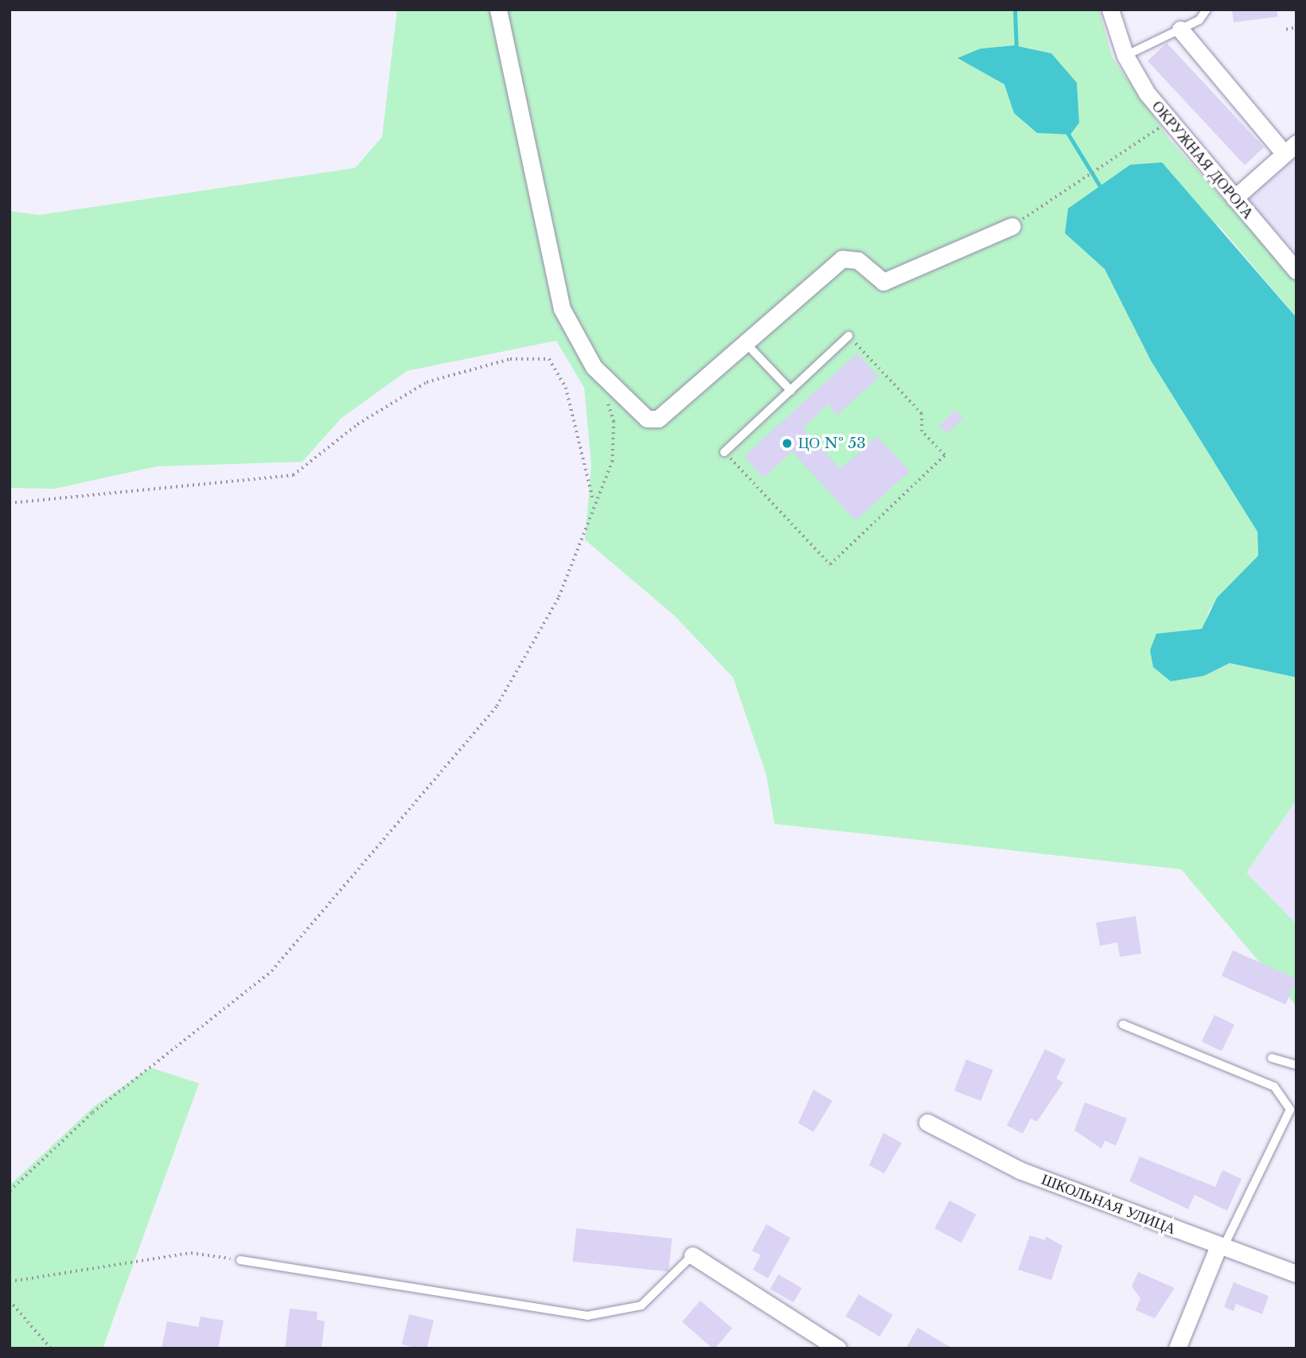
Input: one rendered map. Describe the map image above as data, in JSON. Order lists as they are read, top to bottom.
{
  "streets": {
    "street": ["ОКРУЖНАЯ ДОРОГА", "ШКОЛЬНАЯ УЛИЦА"]
  },
  "places": ["ЦО № 53"]
}
